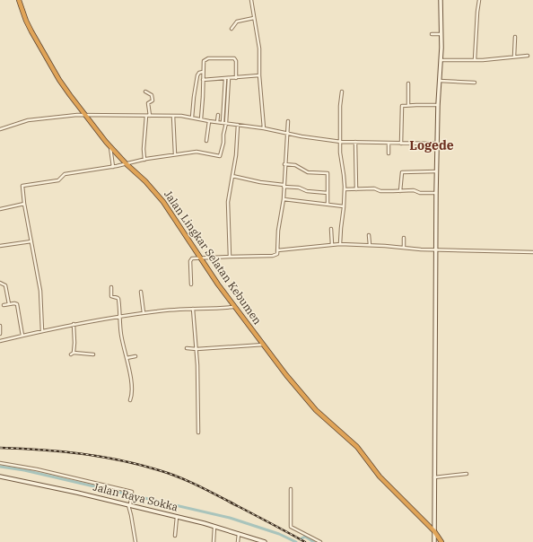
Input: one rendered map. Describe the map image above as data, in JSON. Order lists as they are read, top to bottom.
{
  "streets": {
    "highway": ["Jalan Lingkar Selatan Kebumen"],
    "street": ["Jalan Raya Sokka"]
  },
  "districts": ["Logede"]
}
